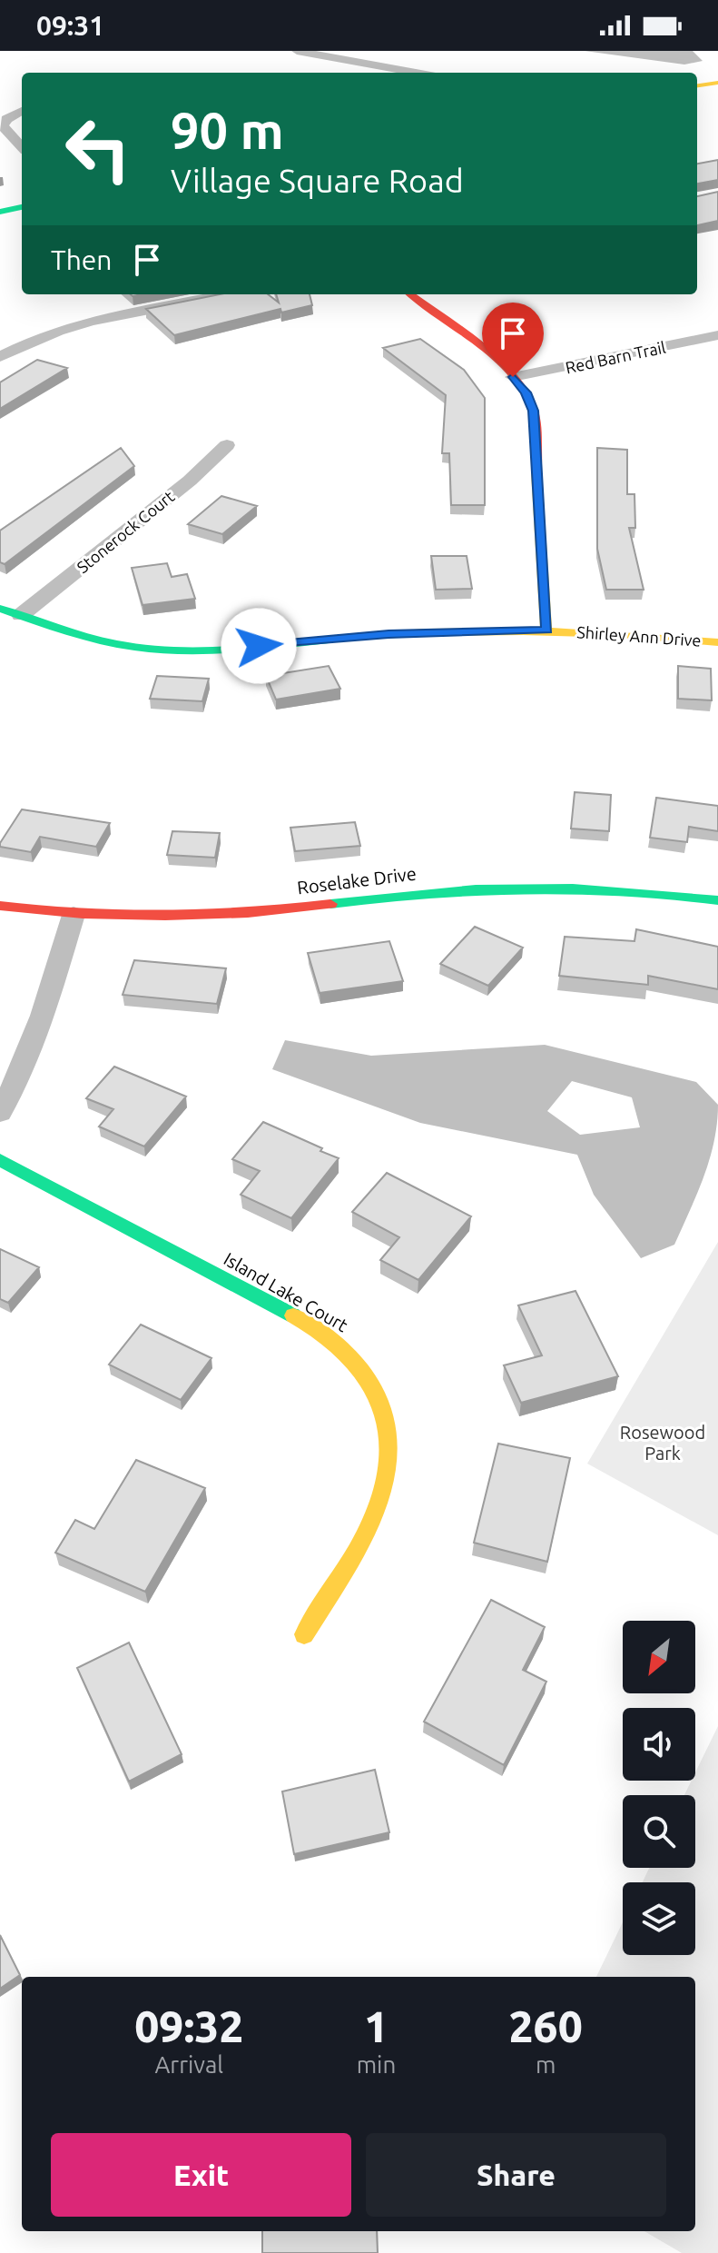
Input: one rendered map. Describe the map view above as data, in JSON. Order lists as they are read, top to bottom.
{
  "streets": {
    "street": [
      "Red Barn Trail",
      "Stonerock Court",
      "Shirley Ann Drive",
      "Roselake Drive",
      "Island Lake Court"
    ]
  },
  "crossings": [
    ["Stonerock Court", "Shirley Ann Drive"]
  ],
  "parks": ["Rosewood Park"],
  "north": "bottom left",
  "page": {
    "status": "09:31",
    "turn": ["90 m", "Village Square Road"],
    "then": "Then",
    "eta": [
      "09:32",
      "Arrival",
      "1",
      "min",
      "260",
      "m"
    ],
    "buttons": ["Exit", "Share"]
  }
}
